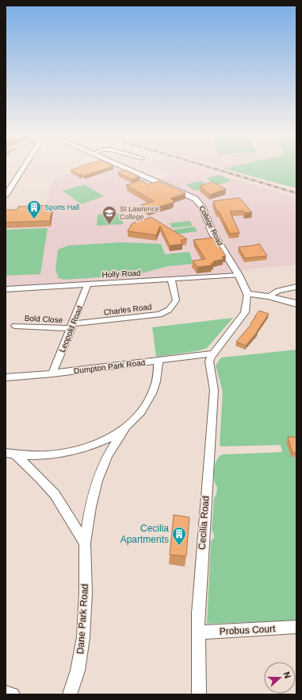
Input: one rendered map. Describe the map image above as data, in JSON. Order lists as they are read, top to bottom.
{
  "streets": {
    "street": [
      "College Road",
      "Holly Road",
      "Charles Road",
      "Bold Close",
      "Leopold Road",
      "Dumpton Park Road",
      "Cecilia Road",
      "Dane Park Road",
      "Probus Court"
    ]
  },
  "crossings": [
    ["College Road", "Holly Road"],
    ["Holly Road", "Charles Road"],
    ["Holly Road", "Leopold Road"],
    ["Charles Road", "Bold Close"],
    ["Charles Road", "Leopold Road"],
    ["Bold Close", "Leopold Road"],
    ["Leopold Road", "Dumpton Park Road"],
    ["Dumpton Park Road", "Cecilia Road"],
    ["Cecilia Road", "Probus Court"]
  ],
  "places": {
    "building": ["Sports Hall", "Cecilia Apartments"],
    "school or university": ["St Lawrence College"]
  },
  "north": "right"
}
